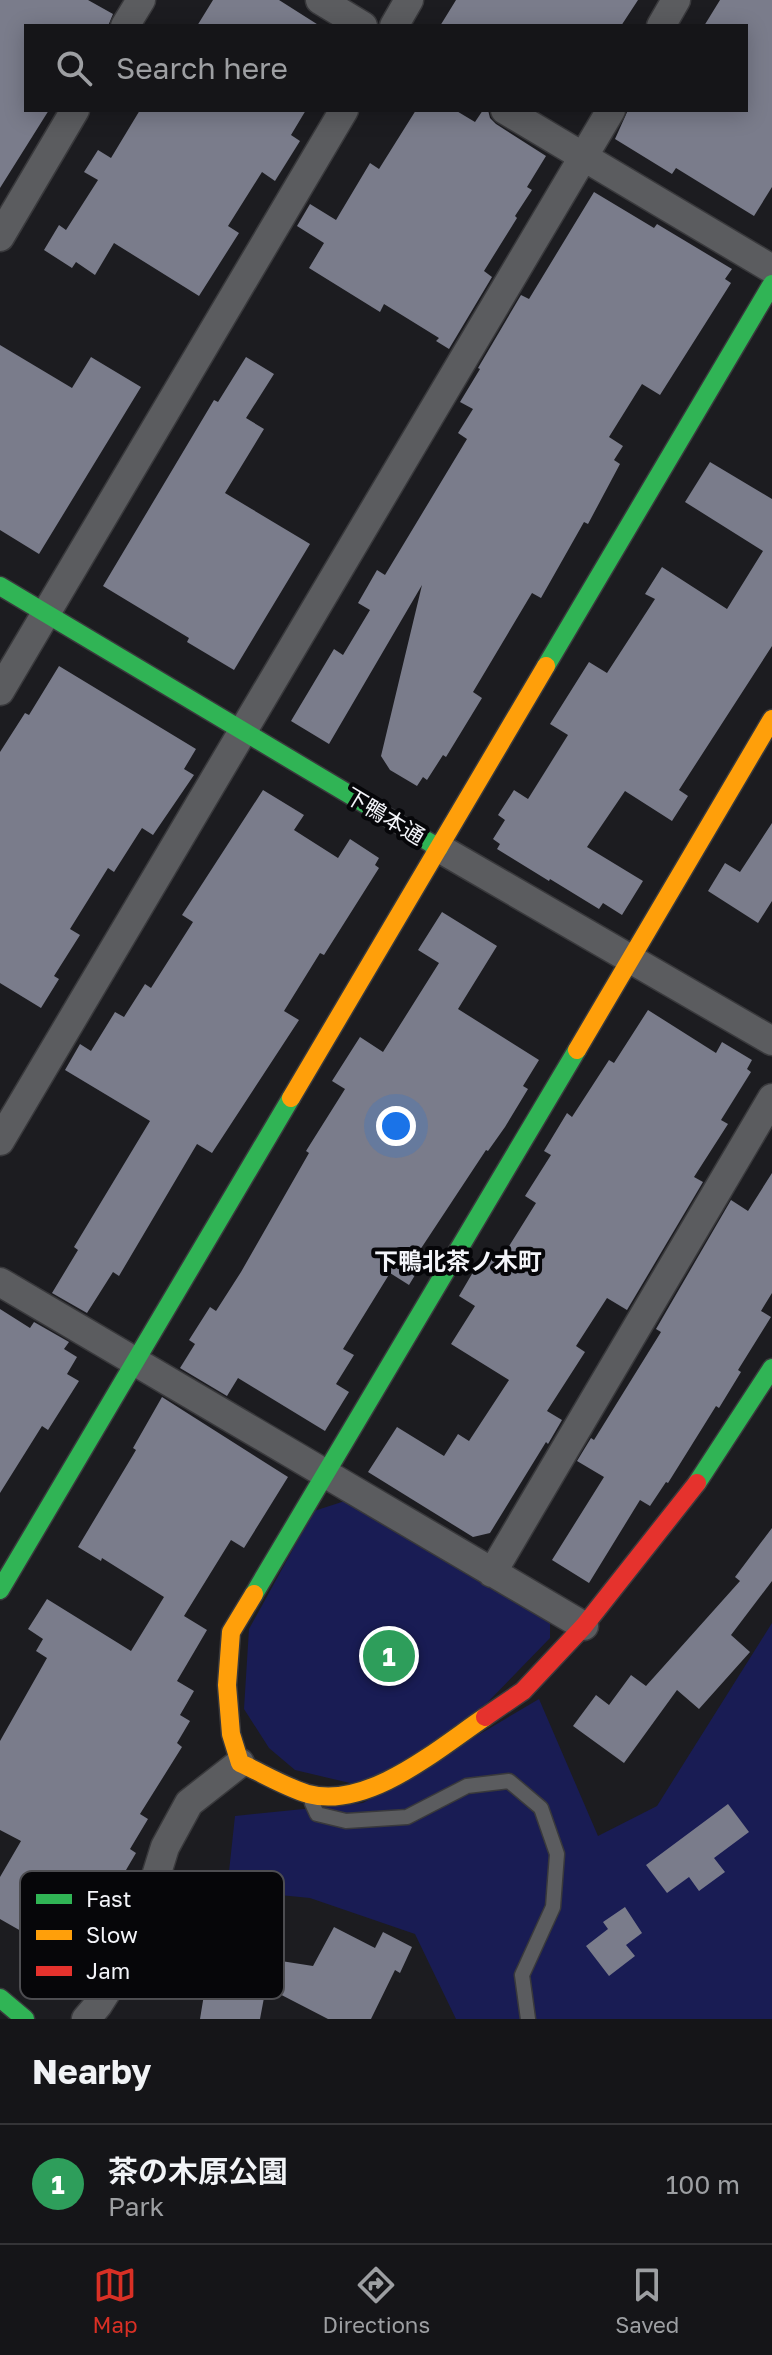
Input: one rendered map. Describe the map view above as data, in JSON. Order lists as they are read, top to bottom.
{
  "streets": {
    "street": ["下鴨本通"]
  },
  "districts": ["下鴨北茶ノ木町"],
  "legend": ["Fast", "Slow", "Jam"],
  "page": {
    "search": "Search here",
    "pins": "1",
    "heading": "Nearby",
    "list": [
      {
        "mark": "1",
        "name": "茶の木原公園",
        "note": "Park",
        "value": "100 m"
      }
    ],
    "nav": ["Map", "Directions", "Saved"]
  }
}
